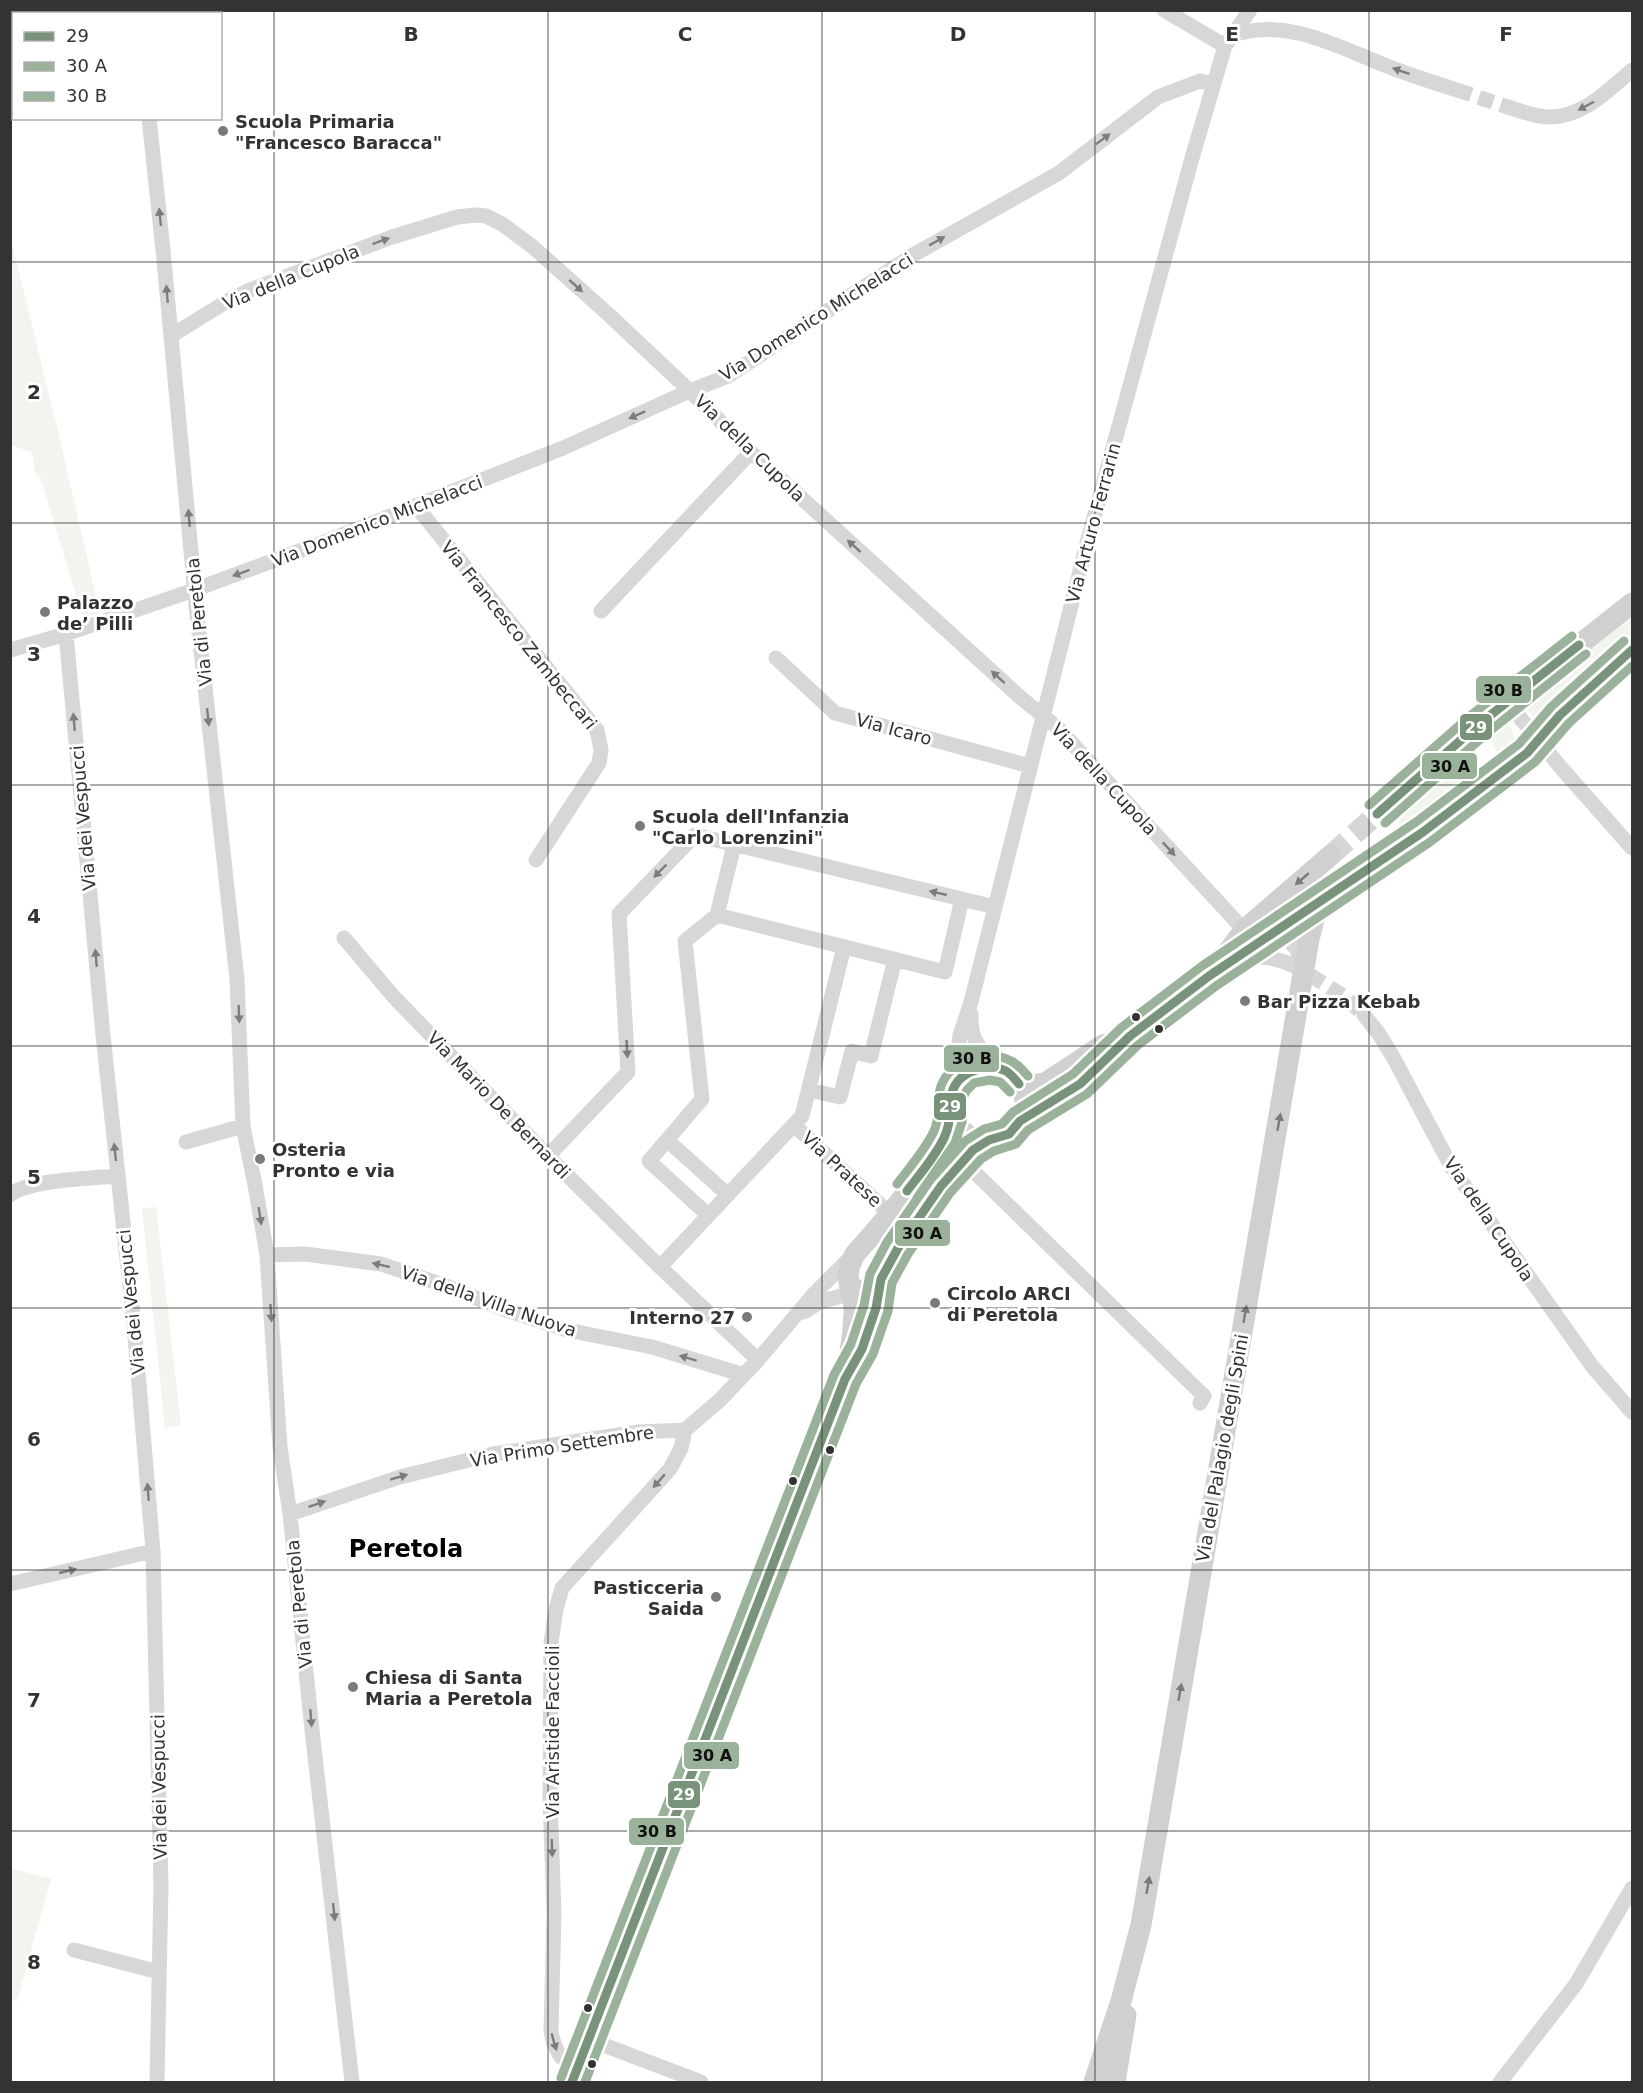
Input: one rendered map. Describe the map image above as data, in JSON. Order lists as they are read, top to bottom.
{
  "streets": {
    "main road": ["Via Pratese", "Via del Palagio degli Spini"],
    "street": [
      "Via della Cupola",
      "Via Domenico Michelacci",
      "Via Arturo Ferrarin",
      "Via di Peretola",
      "Via Francesco Zambeccari",
      "Via Icaro",
      "Via dei Vespucci",
      "Via Mario De Bernardi",
      "Via della Villa Nuova",
      "Via Primo Settembre",
      "Via Aristide Faccioli"
    ]
  },
  "crossings": [
    ["Via della Cupola", "Via Domenico Michelacci"],
    ["Via della Cupola", "Via Arturo Ferrarin"],
    ["Via della Cupola", "Via di Peretola"],
    ["Via Domenico Michelacci", "Via Arturo Ferrarin"],
    ["Via Domenico Michelacci", "Via di Peretola"],
    ["Via Domenico Michelacci", "Via Francesco Zambeccari"],
    ["Via Domenico Michelacci", "Via dei Vespucci"],
    ["Via Arturo Ferrarin", "Via Icaro"],
    ["Via Arturo Ferrarin", "Via Pratese"],
    ["Via di Peretola", "Via della Villa Nuova"],
    ["Via di Peretola", "Via Primo Settembre"],
    ["Via Pratese", "Via Aristide Faccioli"],
    ["Via Primo Settembre", "Via Aristide Faccioli"]
  ],
  "one_way": [
    "Via dei Vespucci",
    "Via della Villa Nuova",
    "Via Primo Settembre",
    "Via del Palagio degli Spini",
    "Via Aristide Faccioli"
  ],
  "districts": ["Peretola"],
  "places": [
    "Scuola Primaria \"Francesco Baracca\"",
    "Palazzo de’ Pilli",
    "Scuola dell'Infanzia \"Carlo Lorenzini\"",
    "Bar Pizza Kebab",
    "Osteria Pronto e via",
    "Circolo ARCI di Peretola",
    "Interno 27",
    "Pasticceria Saida",
    "Chiesa di Santa Maria a Peretola"
  ],
  "lines": ["transit line 29"],
  "legend": ["29", "30 A", "30 B"],
  "grid": {
    "columns": [
      "B",
      "C",
      "D",
      "E",
      "F"
    ],
    "rows": [
      "2",
      "3",
      "4",
      "5",
      "6",
      "7",
      "8"
    ]
  }
}
